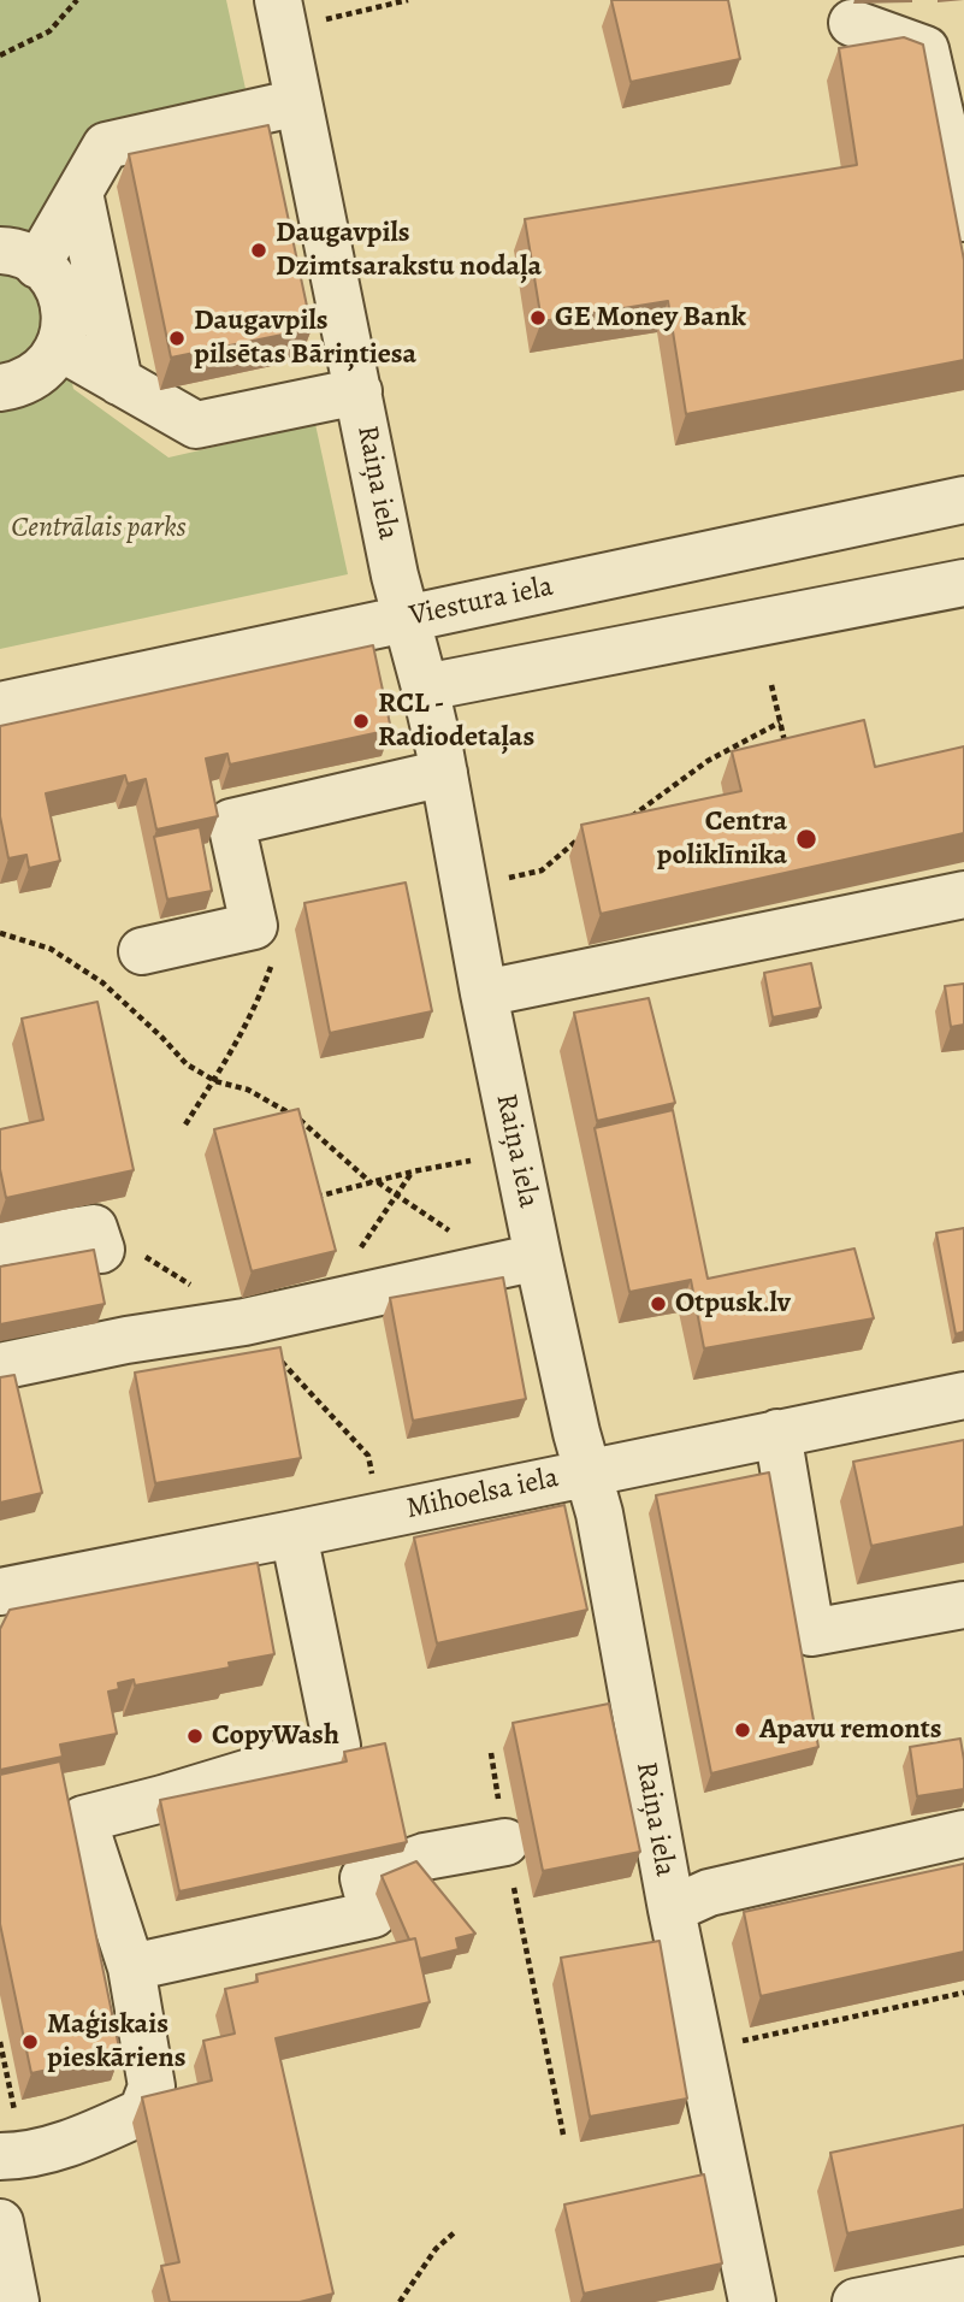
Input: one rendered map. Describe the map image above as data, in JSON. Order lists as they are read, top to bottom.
{
  "streets": {
    "street": ["Raiņa iela", "Viestura iela", "Mihoelsa iela"]
  },
  "crossings": [
    ["Raiņa iela", "Viestura iela"],
    ["Raiņa iela", "Mihoelsa iela"]
  ],
  "parks": ["Centrālais parks"],
  "places": [
    "Daugavpils Dzimtsarakstu nodaļa",
    "GE Money Bank",
    "Daugavpils pilsētas Bāriņtiesa",
    "RCL - Radiodetaļas",
    "Centra poliklīnika",
    "Otpusk.lv",
    "Apavu remonts",
    "CopyWash",
    "Maģiskais pieskāriens"
  ]
}
